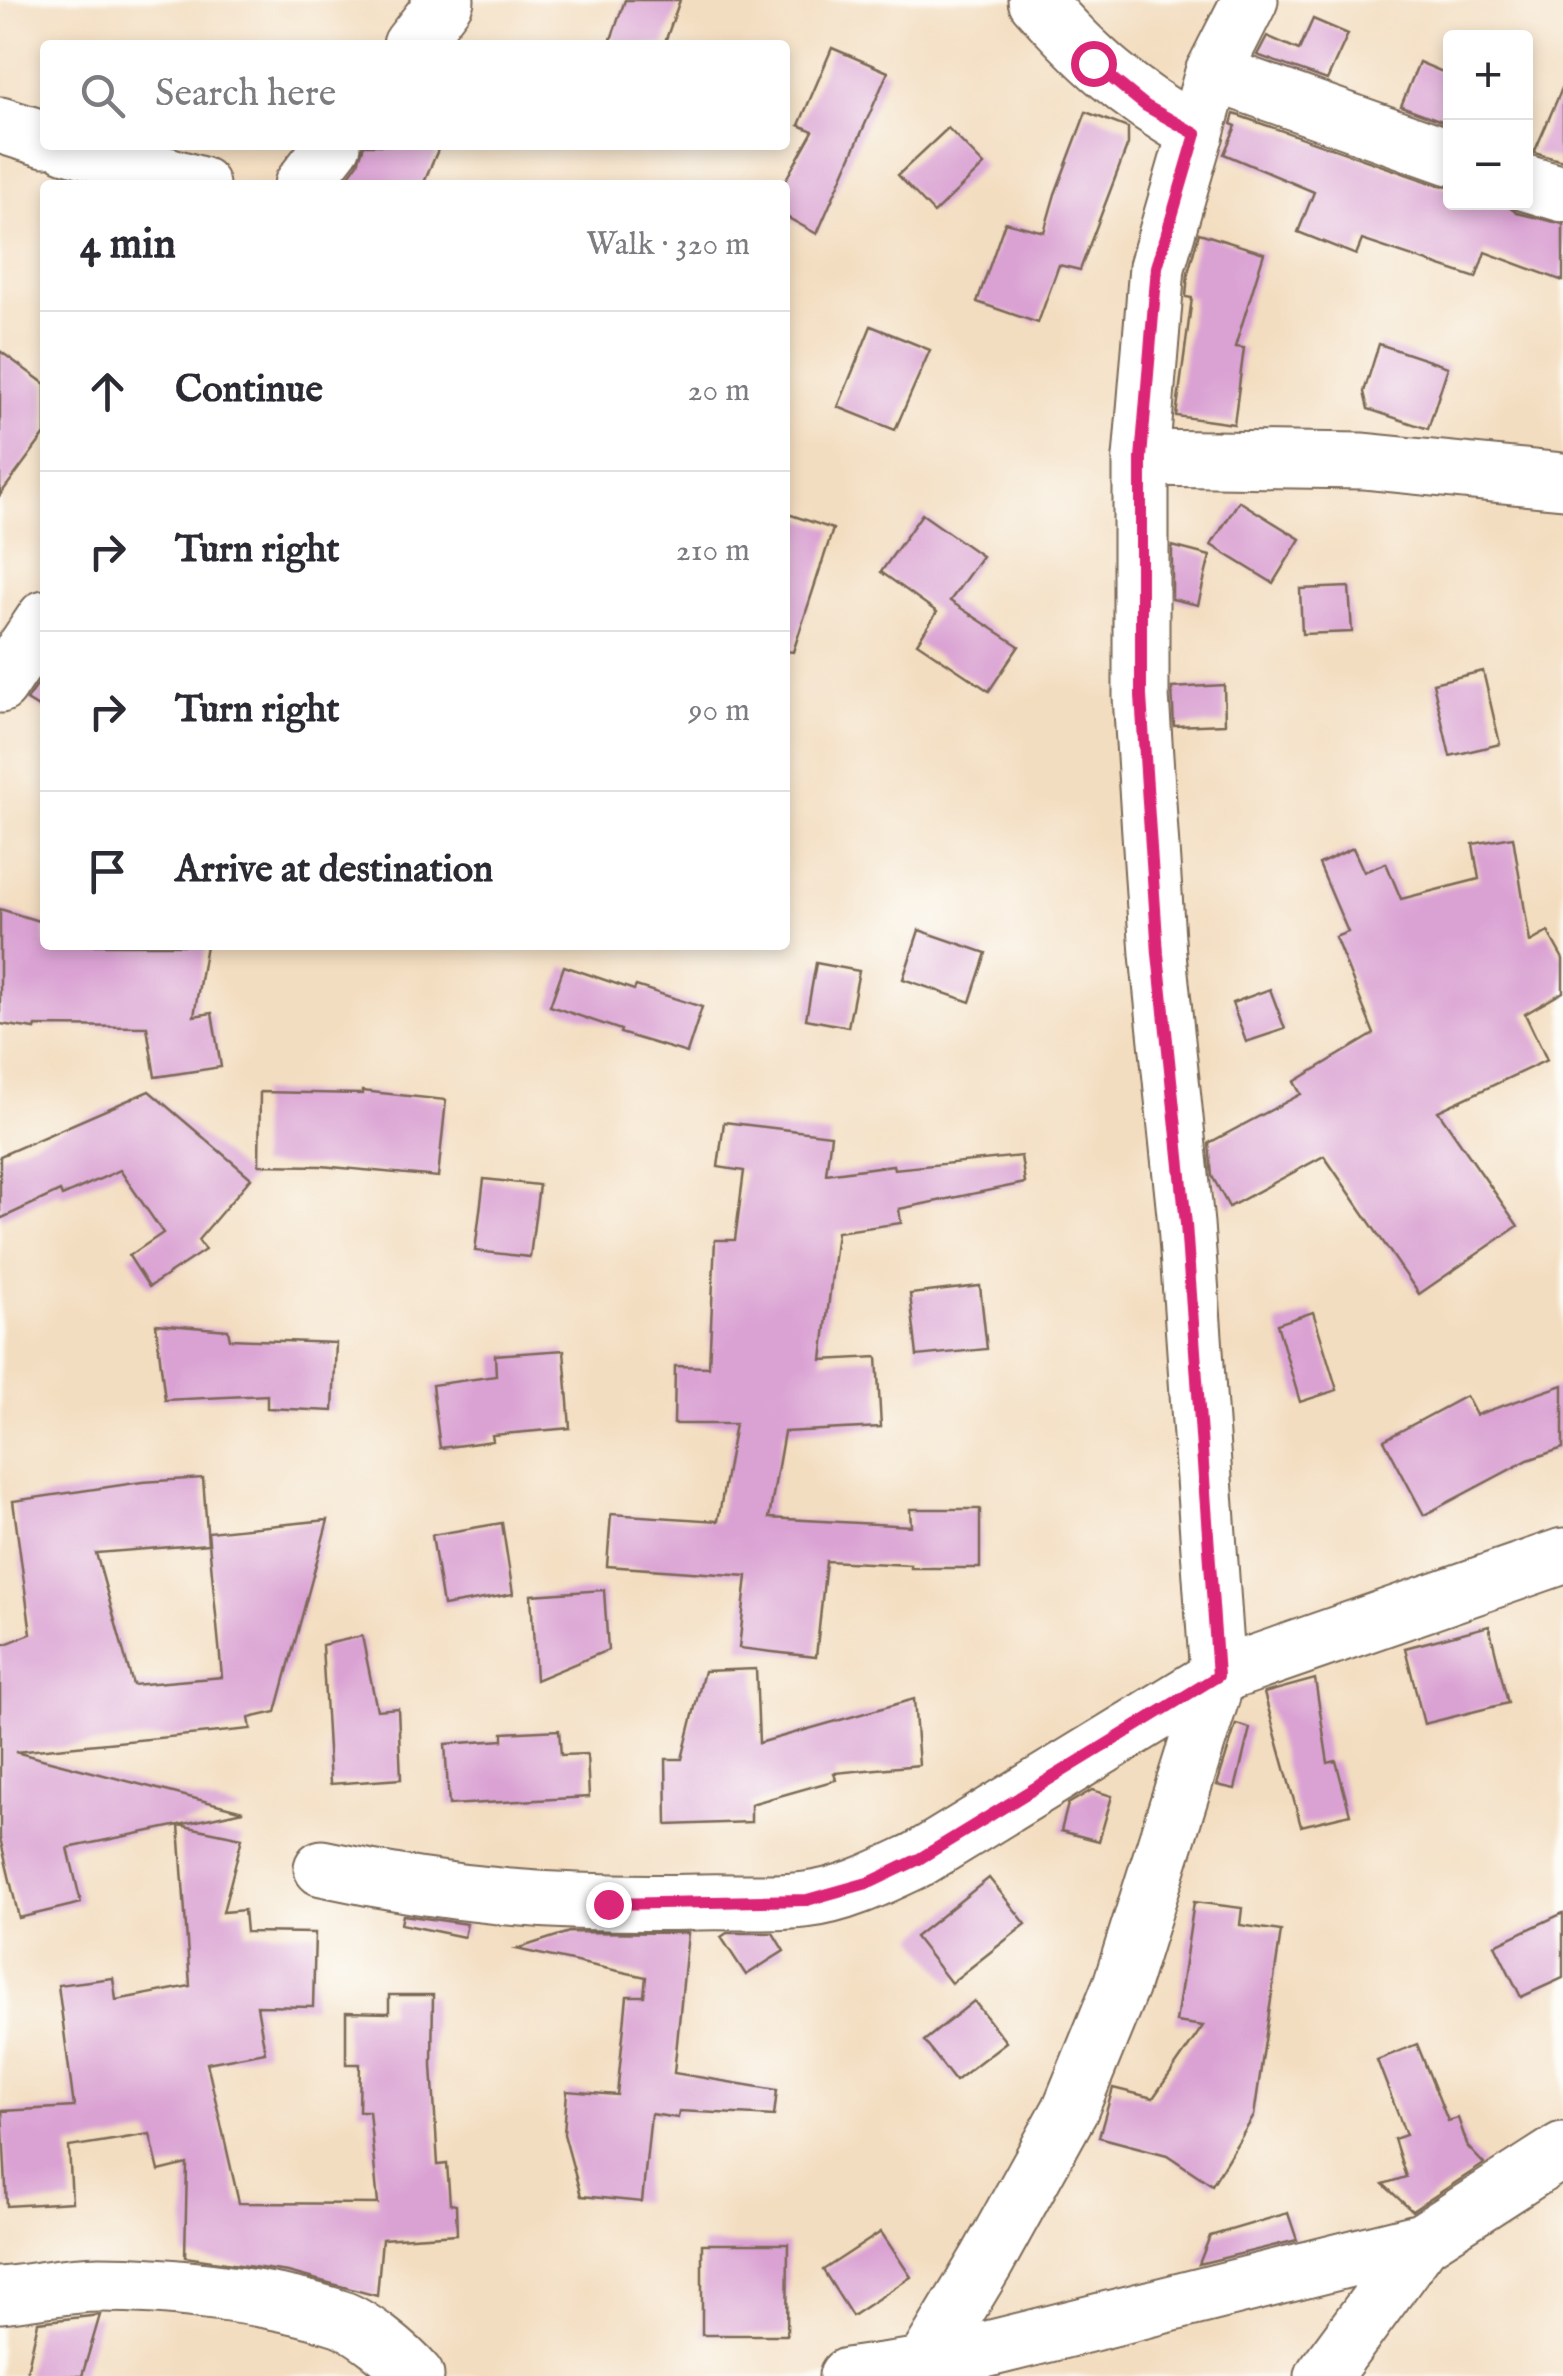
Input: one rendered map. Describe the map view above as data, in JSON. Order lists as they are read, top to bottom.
{
  "page": {
    "map_buttons": ["+", "−"],
    "search": "Search here",
    "heading": ["4 min", "Walk · 320 m"],
    "list": [
      ["Continue", "20 m"],
      ["Turn right", "210 m"],
      ["Turn right", "90 m"],
      "Arrive at destination"
    ]
  }
}
